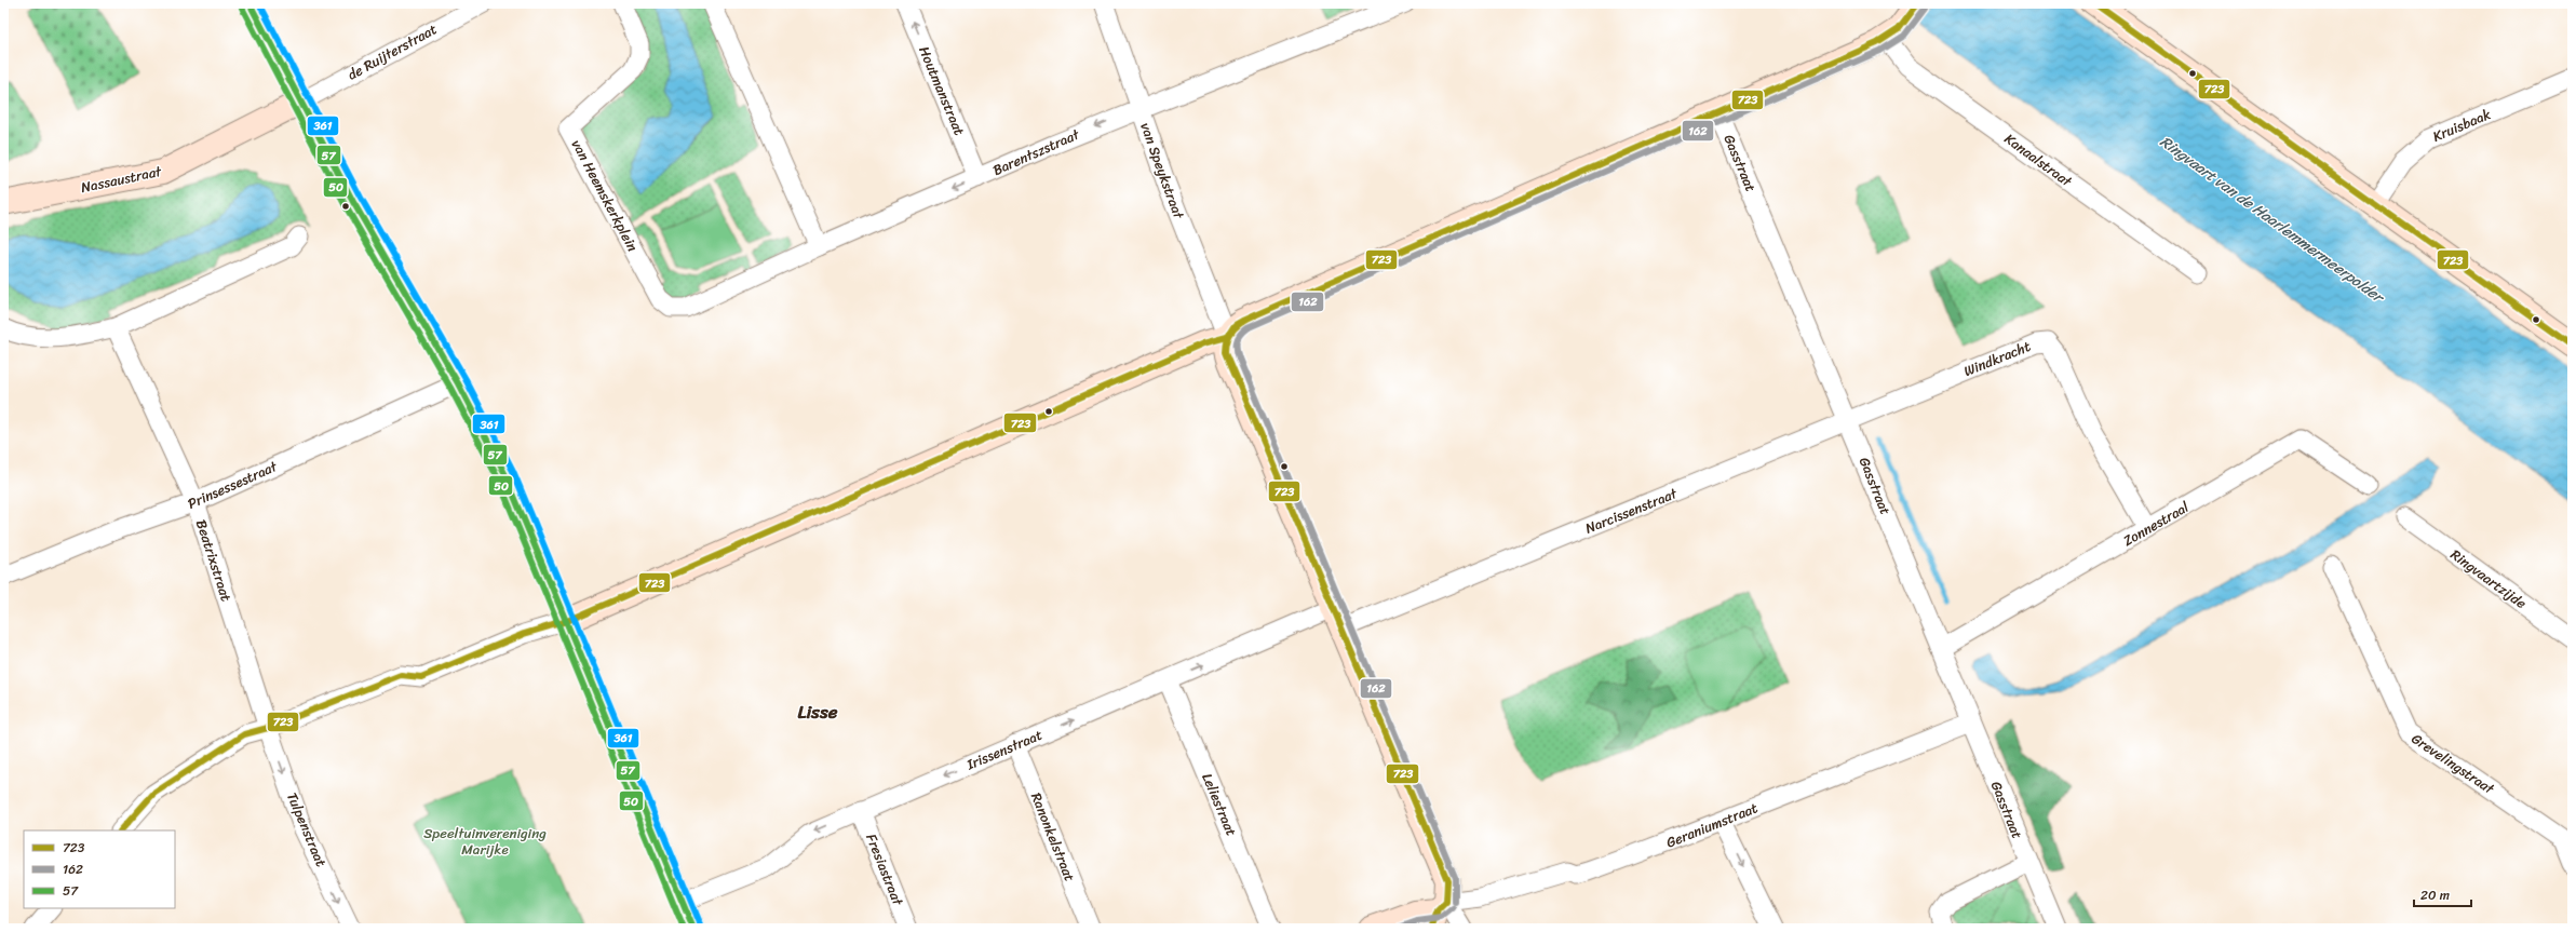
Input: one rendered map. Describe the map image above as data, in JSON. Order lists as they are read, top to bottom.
{
  "streets": {
    "main road": ["Nassaustraat"],
    "street": [
      "de Ruijterstraat",
      "Houtmanstraat",
      "Kruisbaak",
      "Barentszstraat",
      "Kanaalstraat",
      "Gasstraat",
      "van Speykstraat",
      "van Heemskerkplein",
      "Windkracht",
      "Prinsessestraat",
      "Narcissenstraat",
      "Zonnestraal",
      "Beatrixstraat",
      "Ringvaartzijde",
      "Irissenstraat",
      "Grevelingstraat",
      "Leliestraat",
      "Geraniumstraat",
      "Tulpenstraat",
      "Ranonkelstraat",
      "Fresiastraat"
    ]
  },
  "crossings": [
    ["de Ruijterstraat", "Nassaustraat"],
    ["Houtmanstraat", "Barentszstraat"],
    ["Barentszstraat", "van Speykstraat"],
    ["Barentszstraat", "van Heemskerkplein"],
    ["Gasstraat", "Windkracht"],
    ["Gasstraat", "Narcissenstraat"],
    ["Gasstraat", "Zonnestraal"],
    ["Gasstraat", "Geraniumstraat"],
    ["Windkracht", "Narcissenstraat"],
    ["Windkracht", "Zonnestraal"],
    ["Prinsessestraat", "Beatrixstraat"],
    ["Beatrixstraat", "Tulpenstraat"],
    ["Irissenstraat", "Leliestraat"],
    ["Irissenstraat", "Ranonkelstraat"],
    ["Irissenstraat", "Fresiastraat"]
  ],
  "one_way": ["Houtmanstraat", "Barentszstraat", "Tulpenstraat"],
  "districts": ["Lisse"],
  "water": ["Ringvaart van de Haarlemmermeerpolder"],
  "parks": ["Speeltuinvereniging Marijke"],
  "lines": [
    "transit line 723",
    "transit line 57",
    "transit line 361",
    "transit line 50",
    "transit line 162"
  ],
  "legend": ["723", "162", "57"],
  "scale_bar": "20 m"
}
